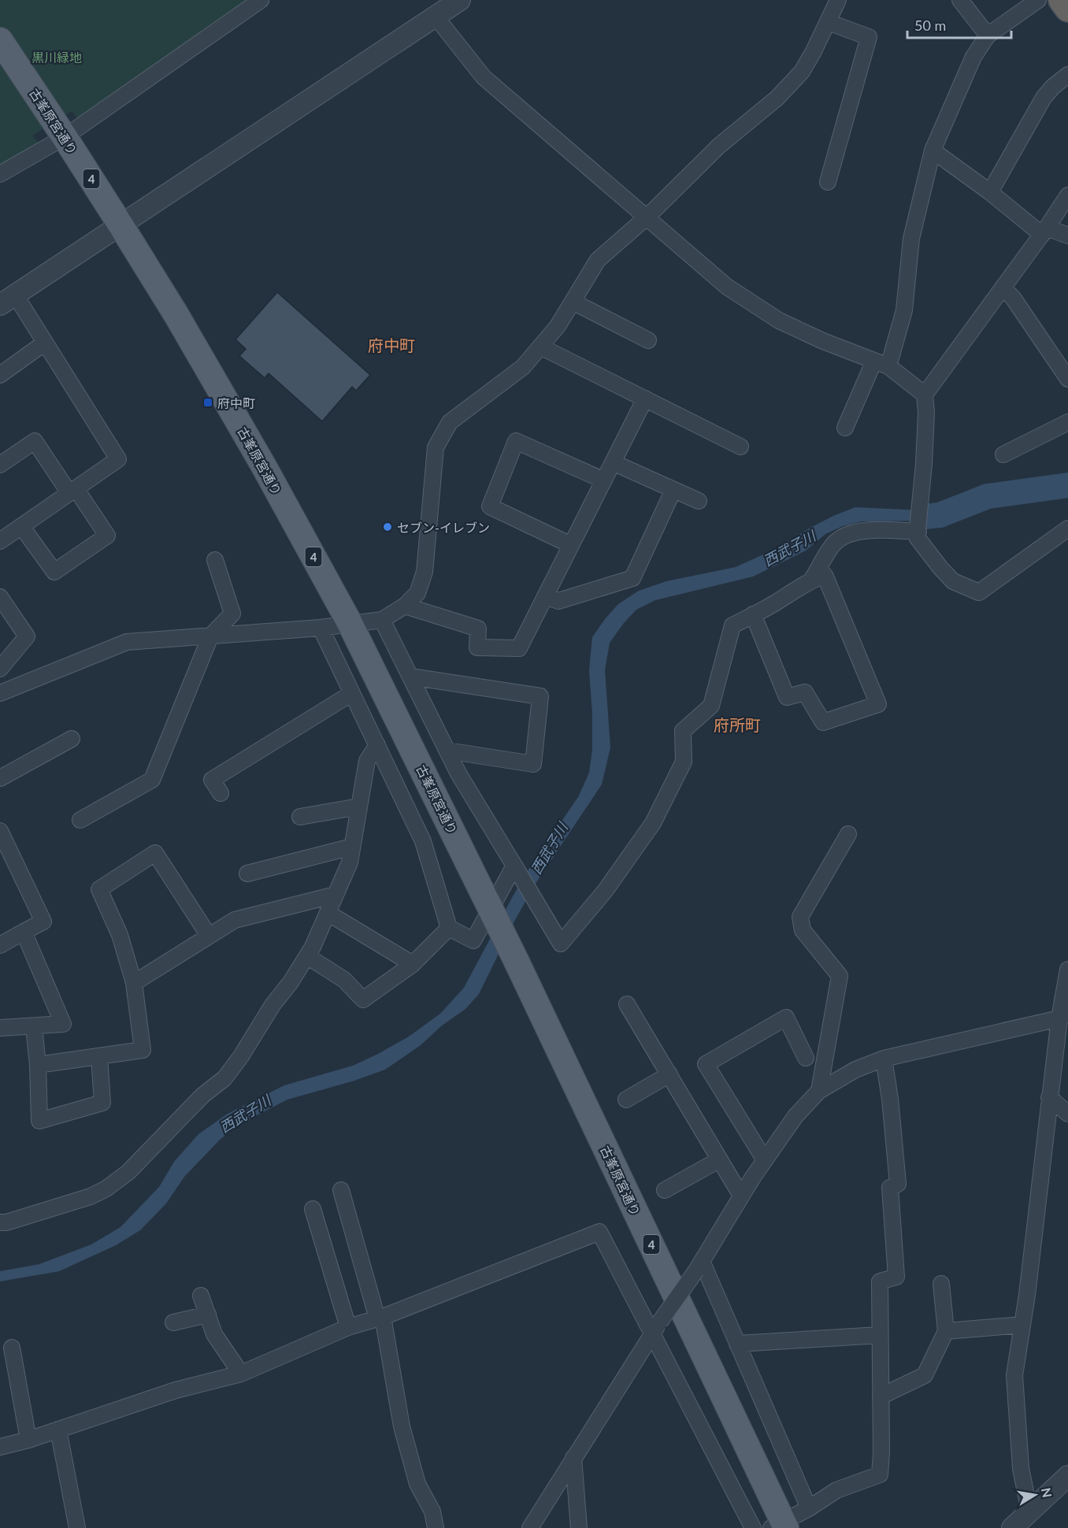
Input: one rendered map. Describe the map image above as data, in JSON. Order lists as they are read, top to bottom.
{
  "streets": {
    "main road": ["古峯原宮通り", "4"]
  },
  "districts": ["府中町", "府所町"],
  "water": ["西武子川"],
  "parks": ["黒川緑地"],
  "places": {
    "transit": ["府中町"],
    "other": ["セブン-イレブン"]
  },
  "scale_bar": "50 m",
  "north": "right"
}
